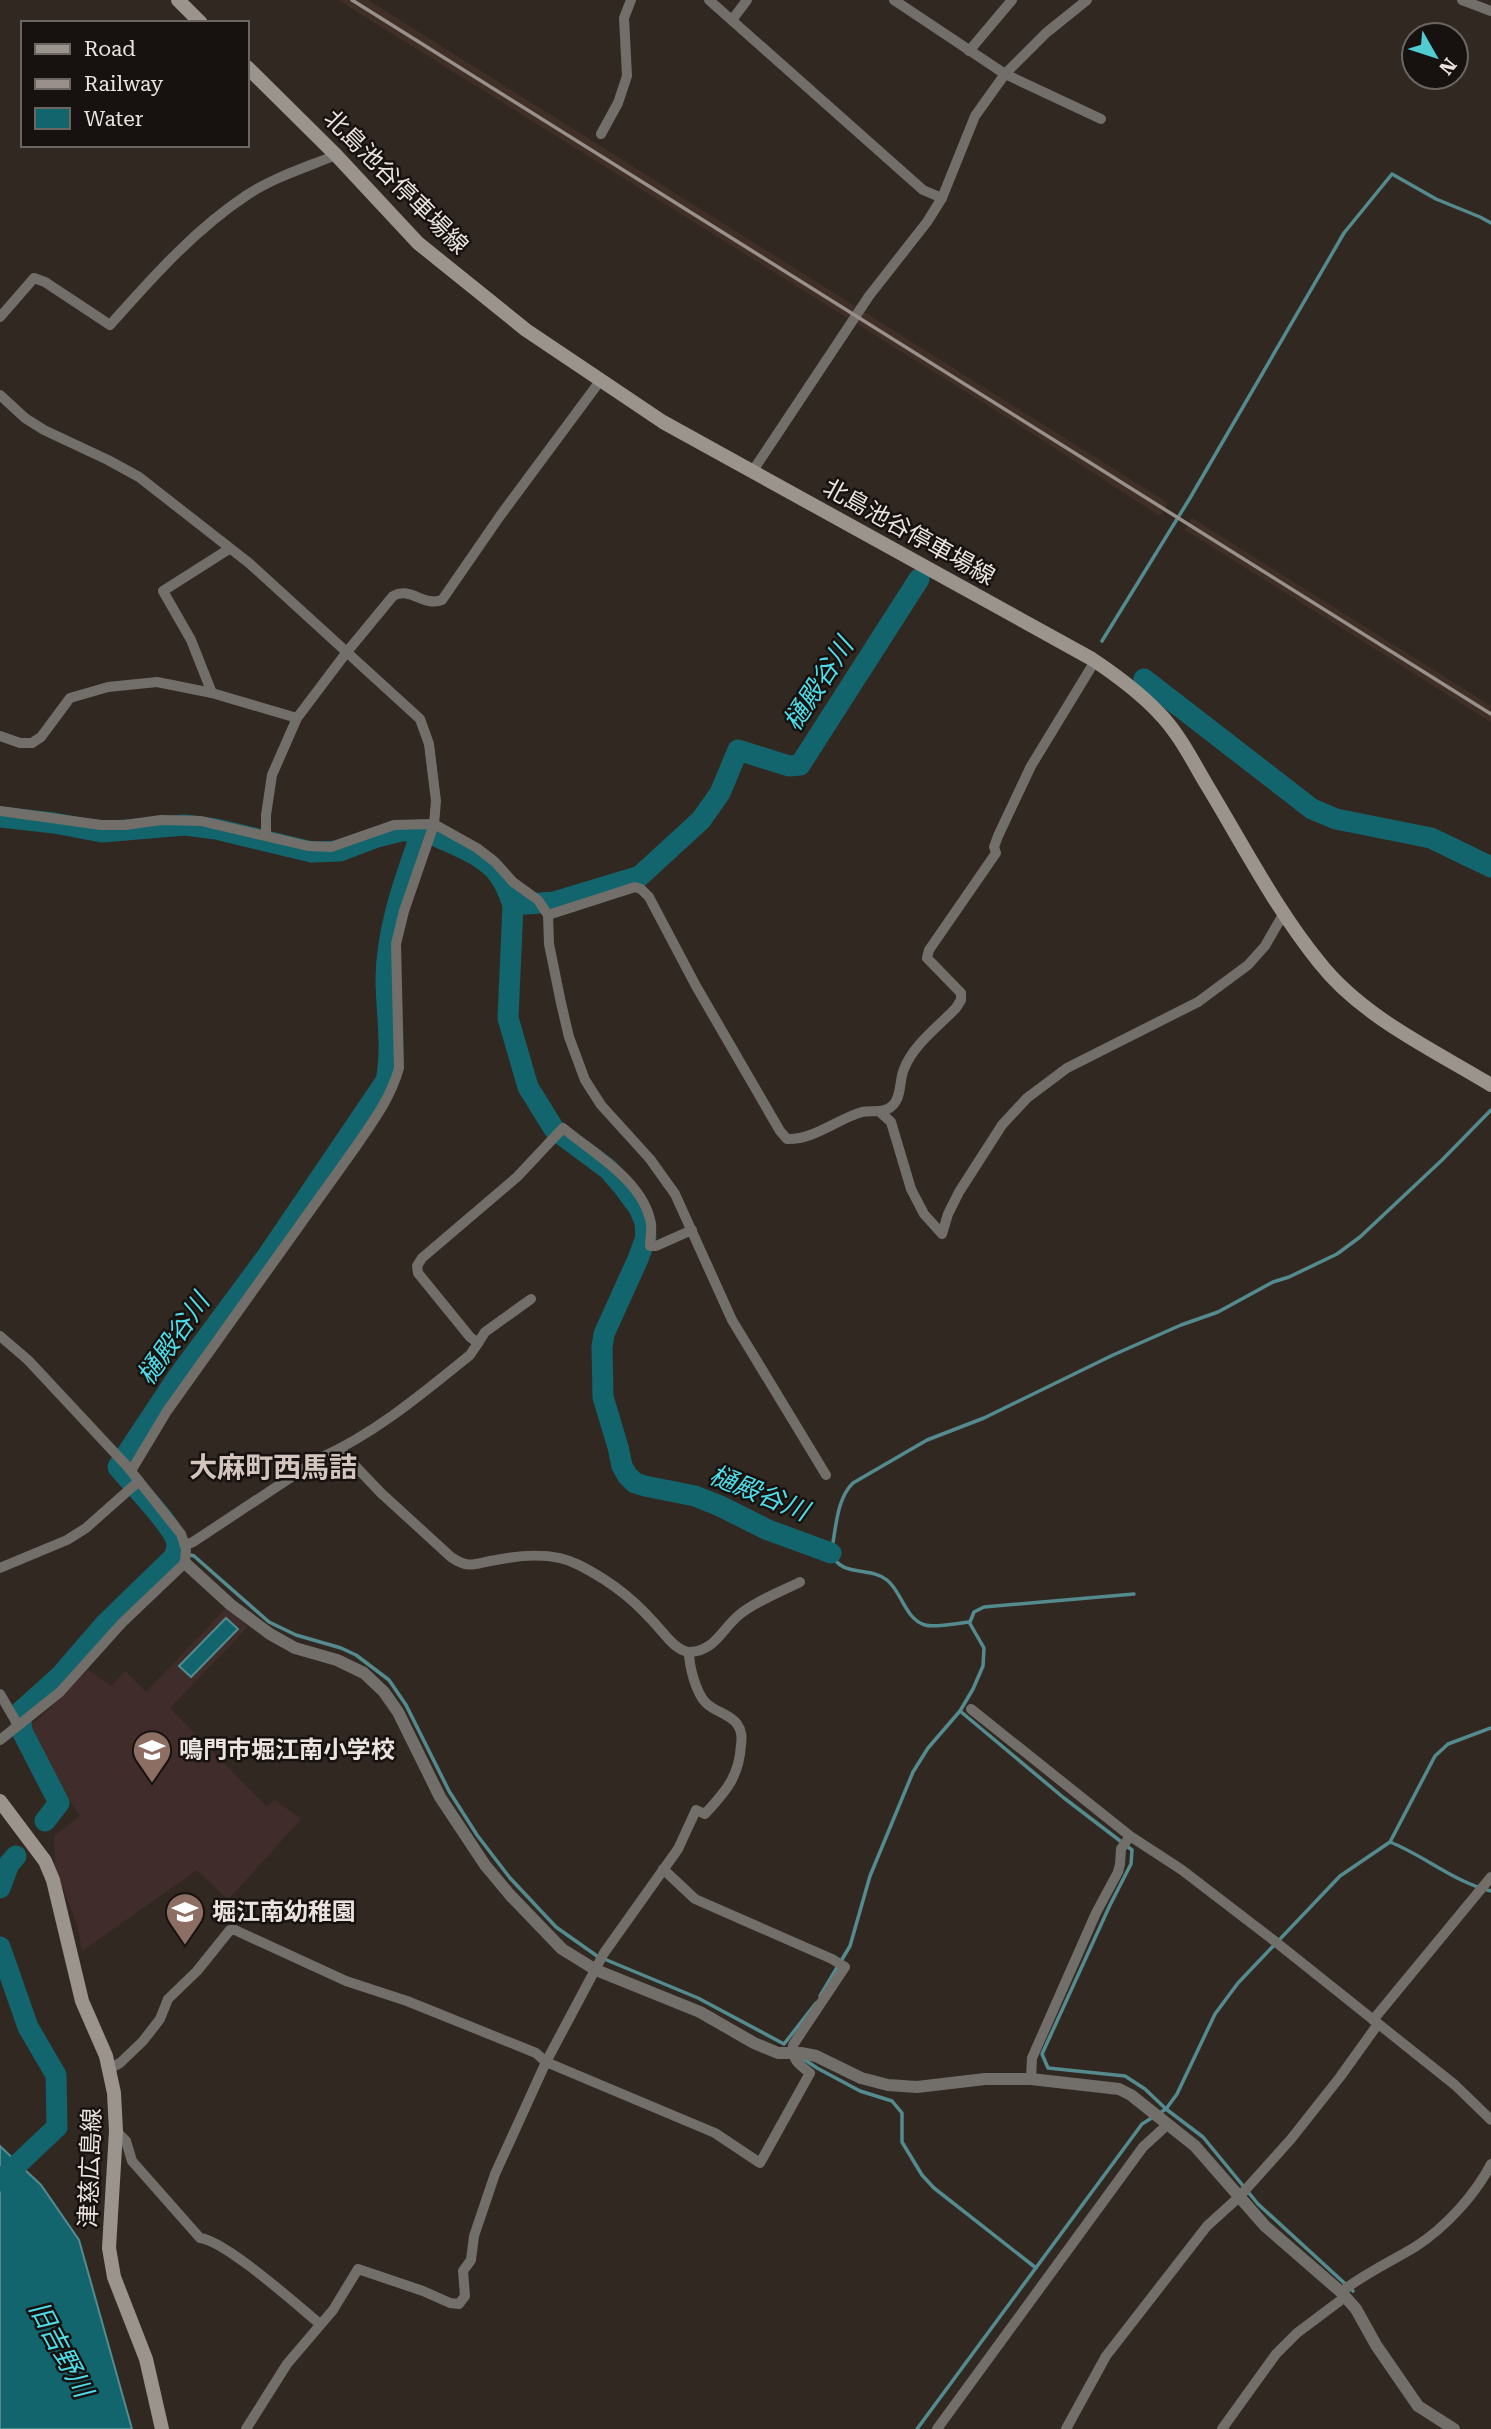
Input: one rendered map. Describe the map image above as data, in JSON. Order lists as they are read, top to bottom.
{
  "streets": {
    "main road": ["北島池谷停車場線", "津慈広島線"]
  },
  "districts": ["大麻町西馬詰"],
  "water": ["樋殿谷川", "旧吉野川"],
  "places": {
    "school or university": ["鳴門市堀江南小学校", "堀江南幼稚園"]
  },
  "legend": ["Road", "Railway", "Water"],
  "north": "bottom right"
}
